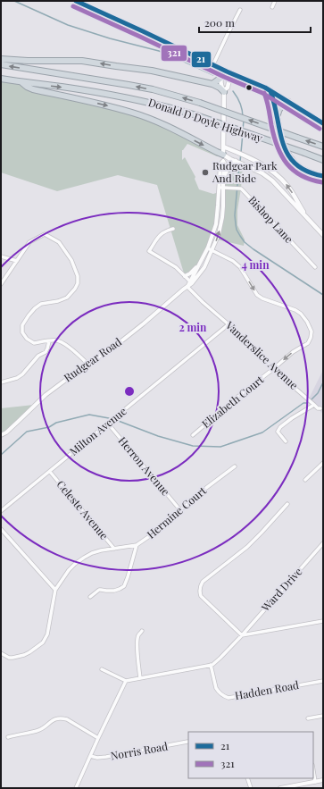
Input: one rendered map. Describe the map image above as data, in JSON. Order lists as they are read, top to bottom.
{
  "streets": {
    "highway": ["Donald D Doyle Highway"],
    "main road": ["Rudgear Road"],
    "street": [
      "Bishop Lane",
      "Vanderslice Avenue",
      "Elizabeth Court",
      "Milton Avenue",
      "Herron Avenue",
      "Celeste Avenue",
      "Hermine Court",
      "Ward Drive",
      "Hadden Road",
      "Norris Road"
    ]
  },
  "crossings": [
    ["Bishop Lane", "Rudgear Road"],
    ["Vanderslice Avenue", "Rudgear Road"],
    ["Vanderslice Avenue", "Elizabeth Court"],
    ["Vanderslice Avenue", "Milton Avenue"],
    ["Rudgear Road", "Elizabeth Court"],
    ["Milton Avenue", "Herron Avenue"],
    ["Milton Avenue", "Celeste Avenue"],
    ["Herron Avenue", "Hermine Court"],
    ["Celeste Avenue", "Hermine Court"],
    ["Ward Drive", "Hadden Road"]
  ],
  "places": ["Rudgear Park And Ride"],
  "lines": ["transit line 21", "transit line 321"],
  "legend": ["21", "321"],
  "scale_bar": "200 m",
  "rings": ["4 min", "2 min"]
}
